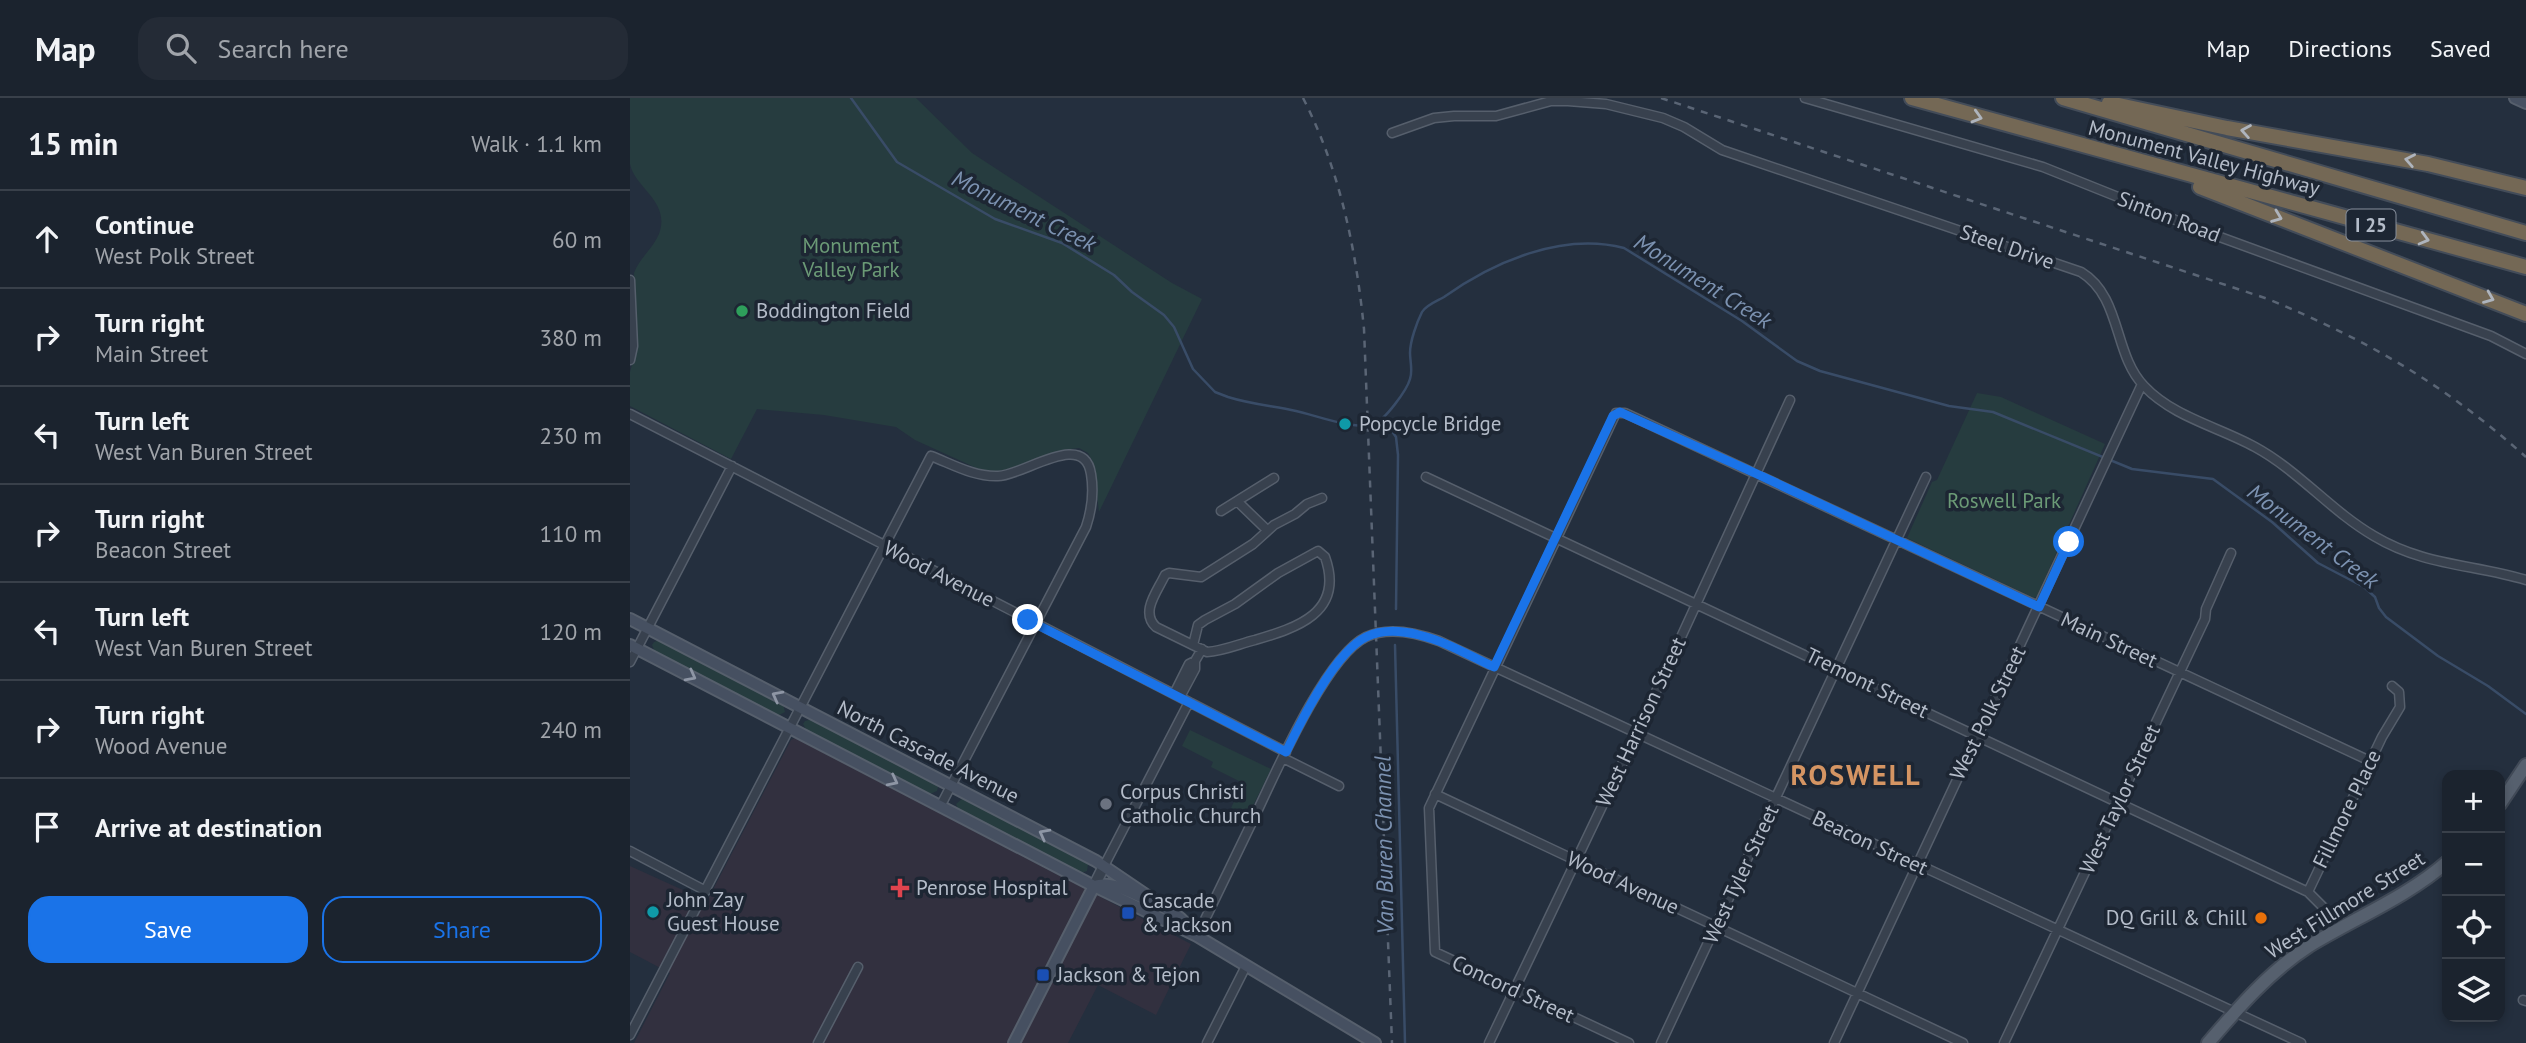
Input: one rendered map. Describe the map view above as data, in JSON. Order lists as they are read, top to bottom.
{
  "streets": {
    "highway": ["Monument Valley Highway", "I 25"],
    "main road": ["North Cascade Avenue", "West Fillmore Street"],
    "street": [
      "Sinton Road",
      "Steel Drive",
      "Wood Avenue",
      "Main Street",
      "Tremont Street",
      "West Polk Street",
      "West Harrison Street",
      "West Taylor Street",
      "Fillmore Place",
      "Beacon Street",
      "West Tyler Street",
      "Concord Street"
    ]
  },
  "crossings": [
    ["Steel Drive", "West Polk Street"],
    ["Wood Avenue", "West Polk Street"],
    ["Wood Avenue", "West Harrison Street"],
    ["Wood Avenue", "Beacon Street"],
    ["Wood Avenue", "West Tyler Street"],
    ["Wood Avenue", "Concord Street"],
    ["Main Street", "Tremont Street"],
    ["Main Street", "West Polk Street"],
    ["Main Street", "West Harrison Street"],
    ["Main Street", "West Taylor Street"],
    ["Main Street", "Fillmore Place"],
    ["Main Street", "West Tyler Street"],
    ["Tremont Street", "West Polk Street"],
    ["Tremont Street", "West Harrison Street"],
    ["Tremont Street", "West Taylor Street"],
    ["Tremont Street", "Fillmore Place"],
    ["Tremont Street", "West Tyler Street"],
    ["West Polk Street", "Beacon Street"],
    ["West Harrison Street", "Beacon Street"],
    ["West Harrison Street", "Concord Street"],
    ["West Taylor Street", "Beacon Street"],
    ["Fillmore Place", "West Fillmore Street"],
    ["Beacon Street", "West Tyler Street"],
    ["Beacon Street", "West Fillmore Street"]
  ],
  "districts": ["ROSWELL"],
  "water": ["Monument Creek", "Van Buren Channel"],
  "parks": ["Monument Valley Park", "Roswell Park"],
  "places": {
    "other": [
      "Boddington Field",
      "Popcycle Bridge",
      "Corpus Christi Catholic Church",
      "John Zay Guest House",
      "DQ Grill & Chill"
    ],
    "health": ["Penrose Hospital"],
    "transit": ["Cascade & Jackson", "Jackson & Tejon"]
  },
  "page": {
    "header": "Map",
    "search": "Search here",
    "nav": ["Map", "Directions", "Saved"],
    "heading": ["15 min", "Walk · 1.1 km"],
    "list": [
      ["Continue", "West Polk Street", "60 m"],
      ["Turn right", "Main Street", "380 m"],
      ["Turn left", "West Van Buren Street", "230 m"],
      ["Turn right", "Beacon Street", "110 m"],
      ["Turn left", "West Van Buren Street", "120 m"],
      ["Turn right", "Wood Avenue", "240 m"],
      "Arrive at destination"
    ],
    "map_buttons": ["+", "−"],
    "buttons": ["Save", "Share"]
  }
}
